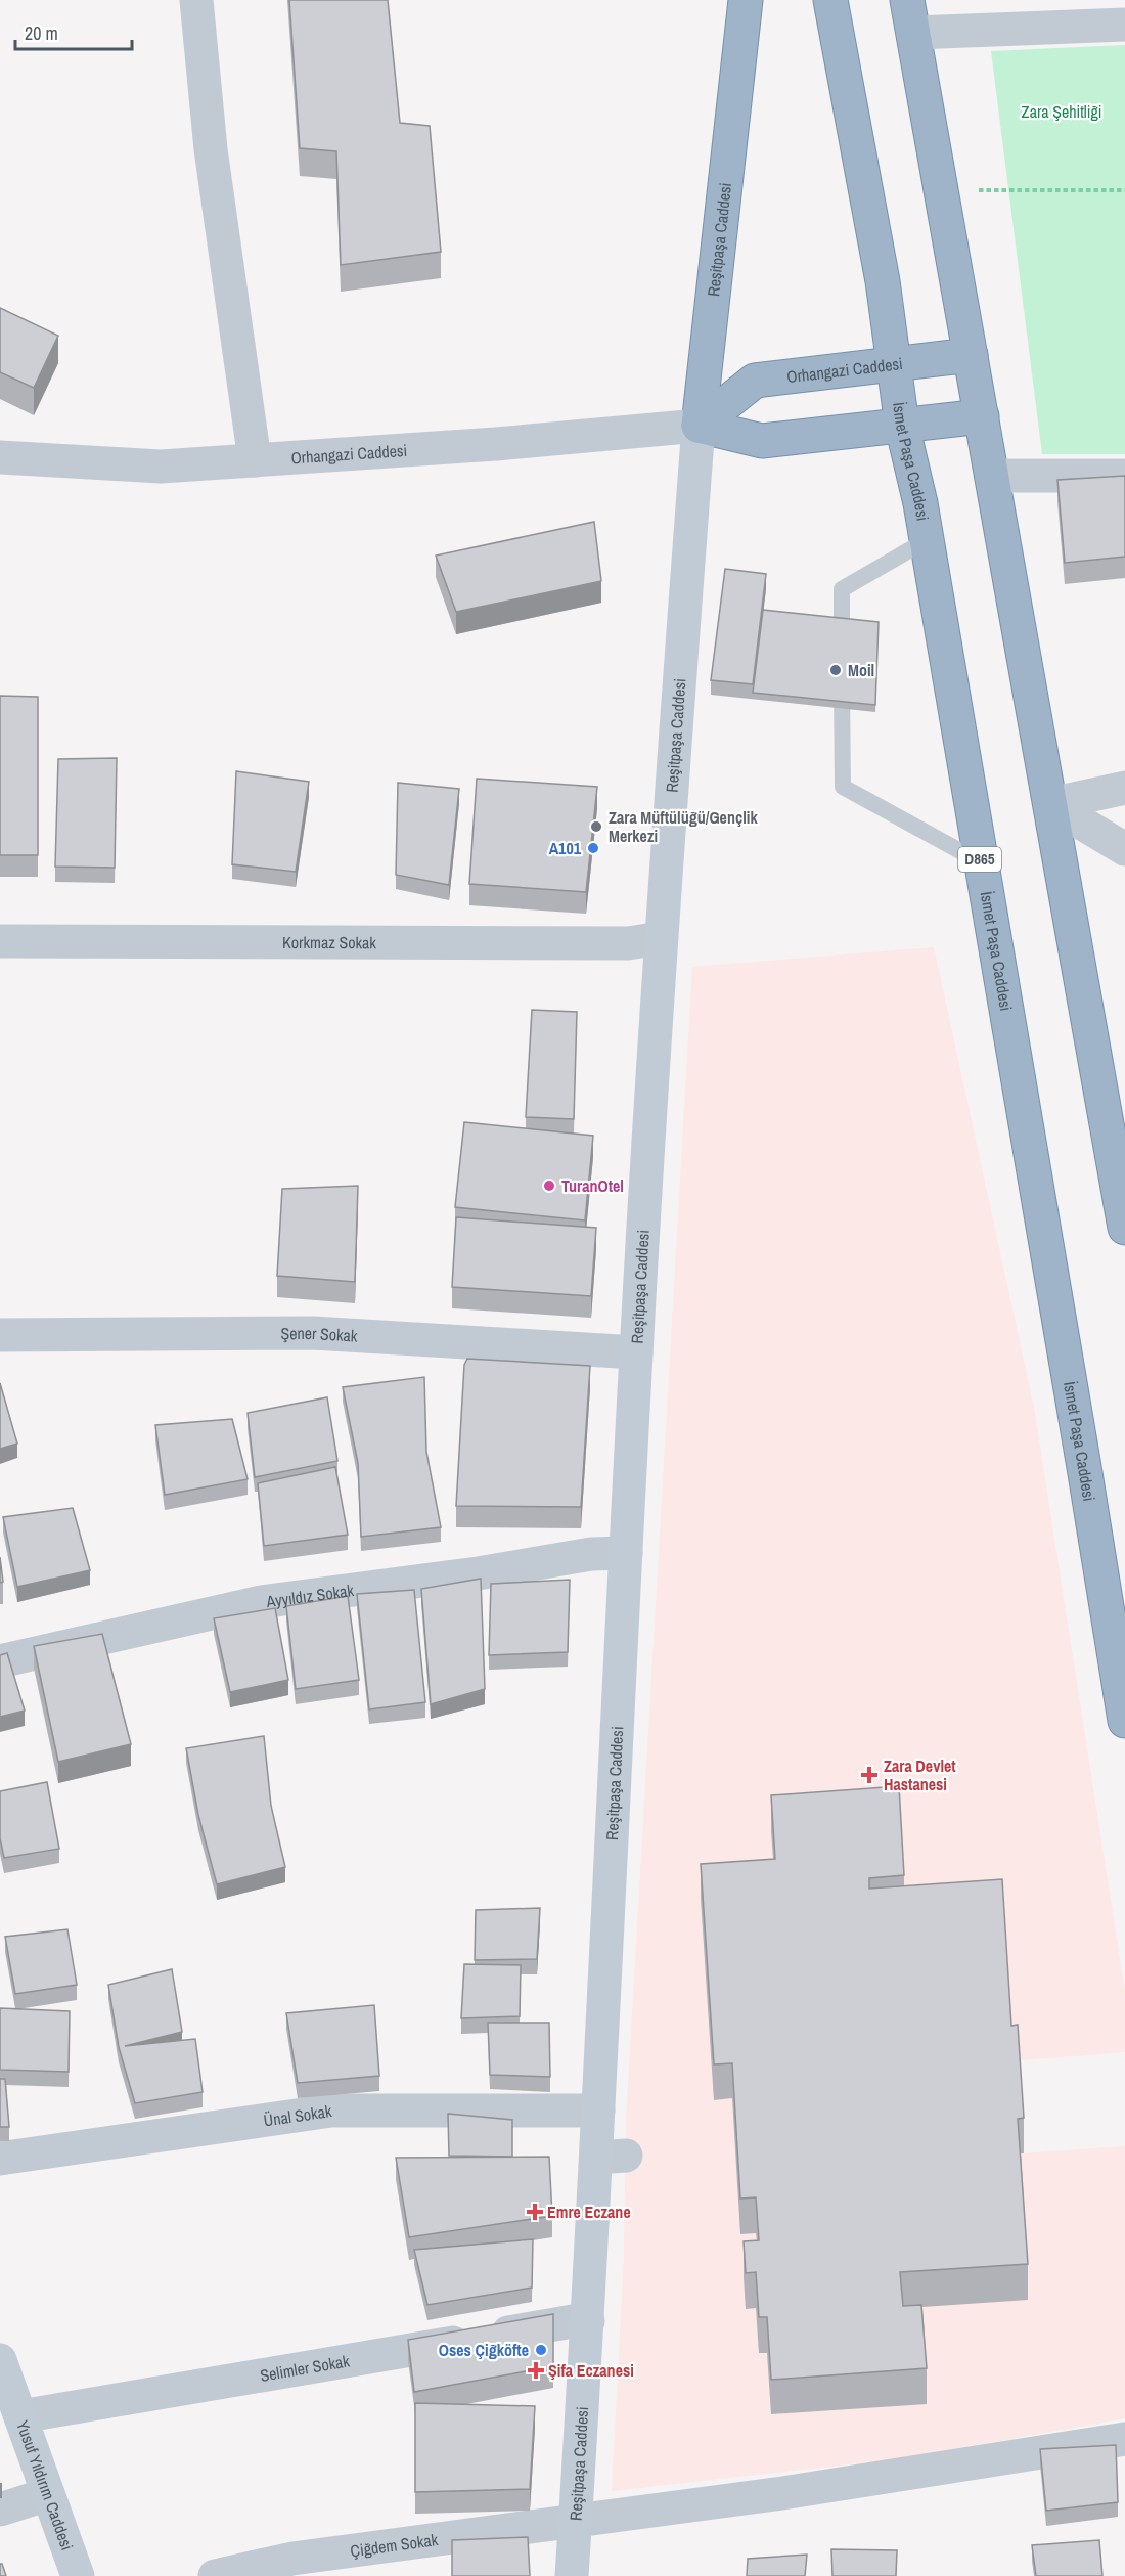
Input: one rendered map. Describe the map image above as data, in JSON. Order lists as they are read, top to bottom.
{
  "streets": {
    "highway": [
      "Reşitpaşa Caddesi",
      "Orhangazi Caddesi",
      "İsmet Paşa Caddesi",
      "D865"
    ],
    "main road": ["Yusuf Yıldırım Caddesi"],
    "street": [
      "Korkmaz Sokak",
      "Şener Sokak",
      "Ayyıldız Sokak",
      "Ünal Sokak",
      "Selimler Sokak",
      "Çiğdem Sokak"
    ]
  },
  "crossings": [
    ["Reşitpaşa Caddesi", "Orhangazi Caddesi"],
    ["Reşitpaşa Caddesi", "Korkmaz Sokak"],
    ["Reşitpaşa Caddesi", "Şener Sokak"],
    ["Reşitpaşa Caddesi", "Ayyıldız Sokak"],
    ["Reşitpaşa Caddesi", "Ünal Sokak"],
    ["Reşitpaşa Caddesi", "Selimler Sokak"],
    ["Reşitpaşa Caddesi", "Çiğdem Sokak"],
    ["Orhangazi Caddesi", "İsmet Paşa Caddesi"],
    ["Selimler Sokak", "Yusuf Yıldırım Caddesi"]
  ],
  "parks": ["Zara Şehitliği"],
  "places": {
    "other": [
      "Moil",
      "Zara Müftülüğü/Gençlik Merkezi",
      "A101",
      "TuranOtel",
      "Oses Çiğköfte"
    ],
    "health": ["Zara Devlet Hastanesi", "Emre Eczane", "Şifa Eczanesi"]
  },
  "scale_bar": "20 m"
}
